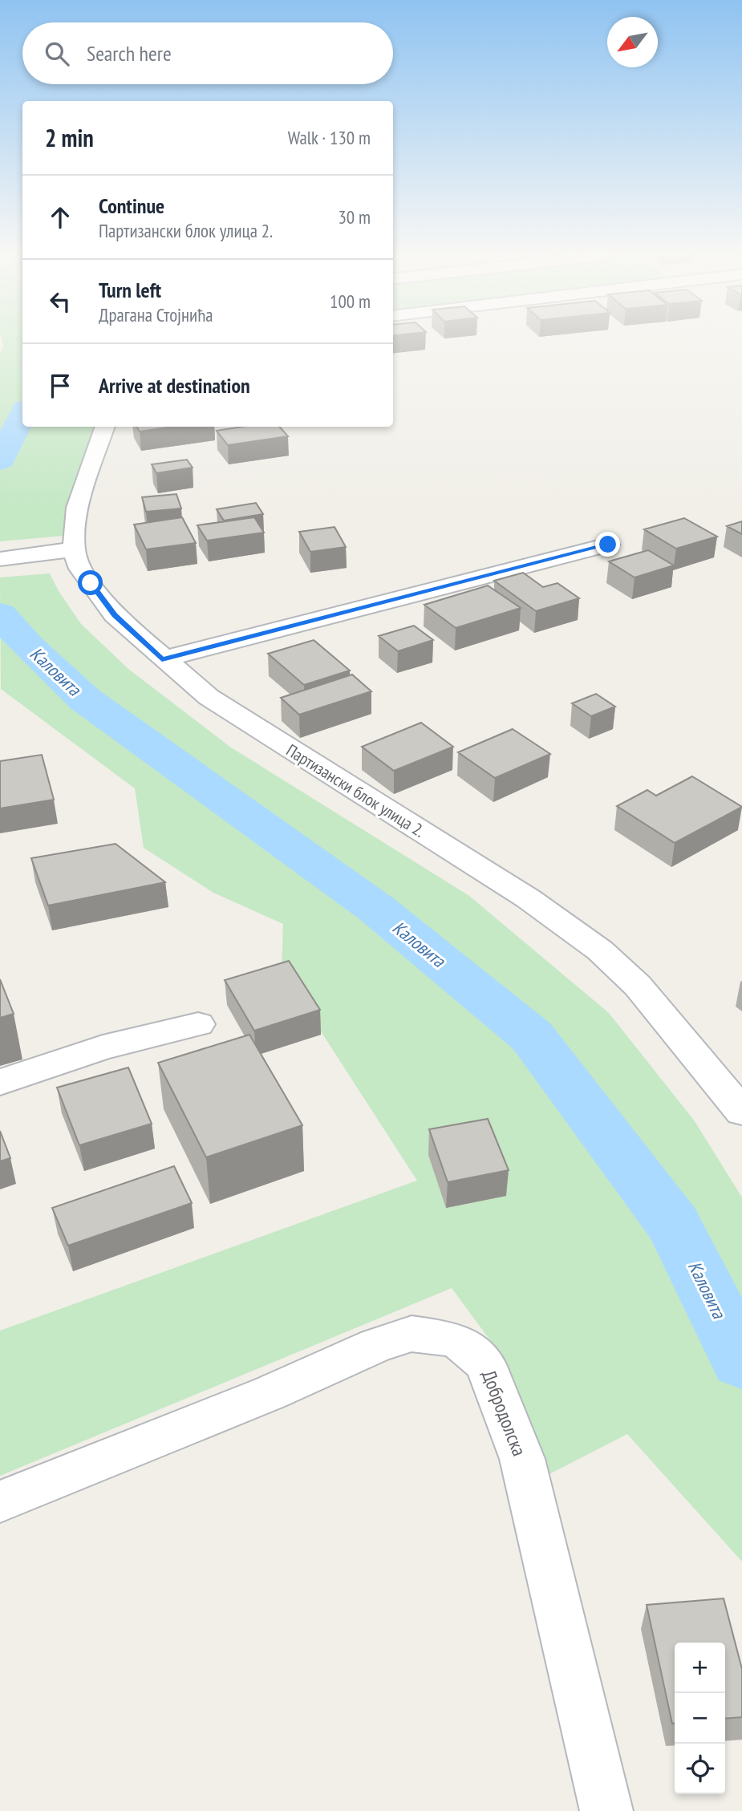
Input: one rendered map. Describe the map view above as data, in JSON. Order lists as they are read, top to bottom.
{
  "streets": {
    "street": ["Партизански блок улица 2.", "Добродолска"]
  },
  "water": ["Каловита"],
  "north": "bottom left",
  "page": {
    "search": "Search here",
    "heading": ["2 min", "Walk · 130 m"],
    "list": [
      ["Continue", "Партизански блок улица 2.", "30 m"],
      ["Turn left", "Драгана Стојнића", "100 m"],
      "Arrive at destination"
    ],
    "map_buttons": ["+", "−"]
  }
}
